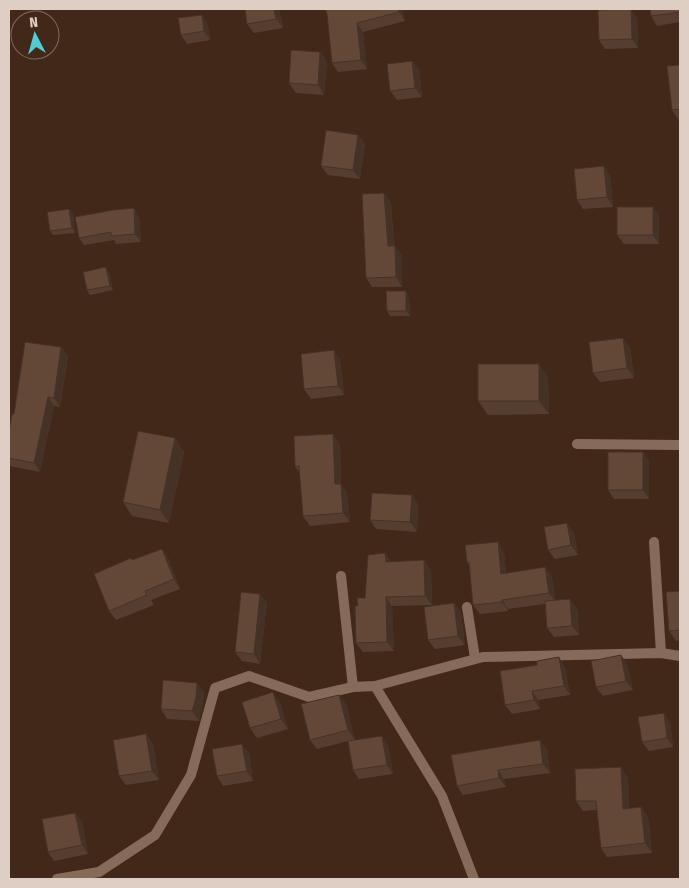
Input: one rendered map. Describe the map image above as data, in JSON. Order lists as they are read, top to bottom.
{
  "north": "top"
}
